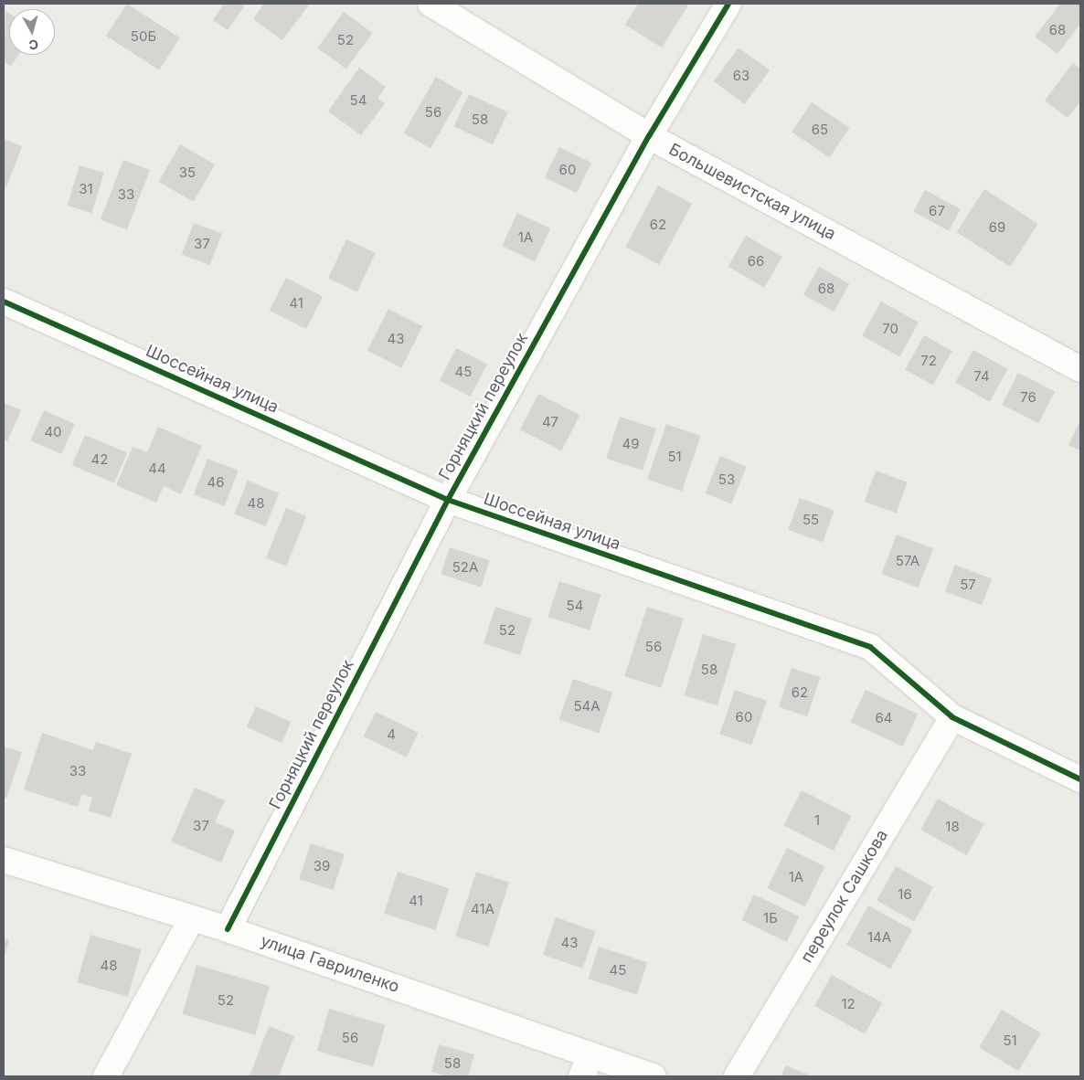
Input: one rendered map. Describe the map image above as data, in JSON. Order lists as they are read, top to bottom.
{
  "streets": {
    "street": [
      "Большевистская улица",
      "Шоссейная улица",
      "Горняцкий переулок",
      "переулок Сашкова",
      "улица Гавриленко"
    ]
  },
  "crossings": [
    ["Большевистская улица", "Горняцкий переулок"],
    ["Шоссейная улица", "Горняцкий переулок"],
    ["Шоссейная улица", "переулок Сашкова"],
    ["Горняцкий переулок", "улица Гавриленко"]
  ],
  "house_numbers": [
    "68",
    "50Б",
    "52",
    "63",
    "54",
    "56",
    "58",
    "65",
    "60",
    "35",
    "31",
    "33",
    "67",
    "62",
    "69",
    "1А",
    "37",
    "66",
    "68",
    "41",
    "70",
    "43",
    "72",
    "45",
    "74",
    "76",
    "47",
    "40",
    "49",
    "51",
    "42",
    "44",
    "53",
    "46",
    "48",
    "55",
    "57А",
    "52А",
    "57",
    "54",
    "52",
    "56",
    "58",
    "62",
    "54А",
    "60",
    "64",
    "4",
    "33",
    "1",
    "37",
    "18",
    "39",
    "1А",
    "16",
    "41",
    "41А",
    "1Б",
    "14А",
    "43",
    "48",
    "45",
    "52",
    "12",
    "56",
    "51",
    "58"
  ],
  "north": "bottom"
}
